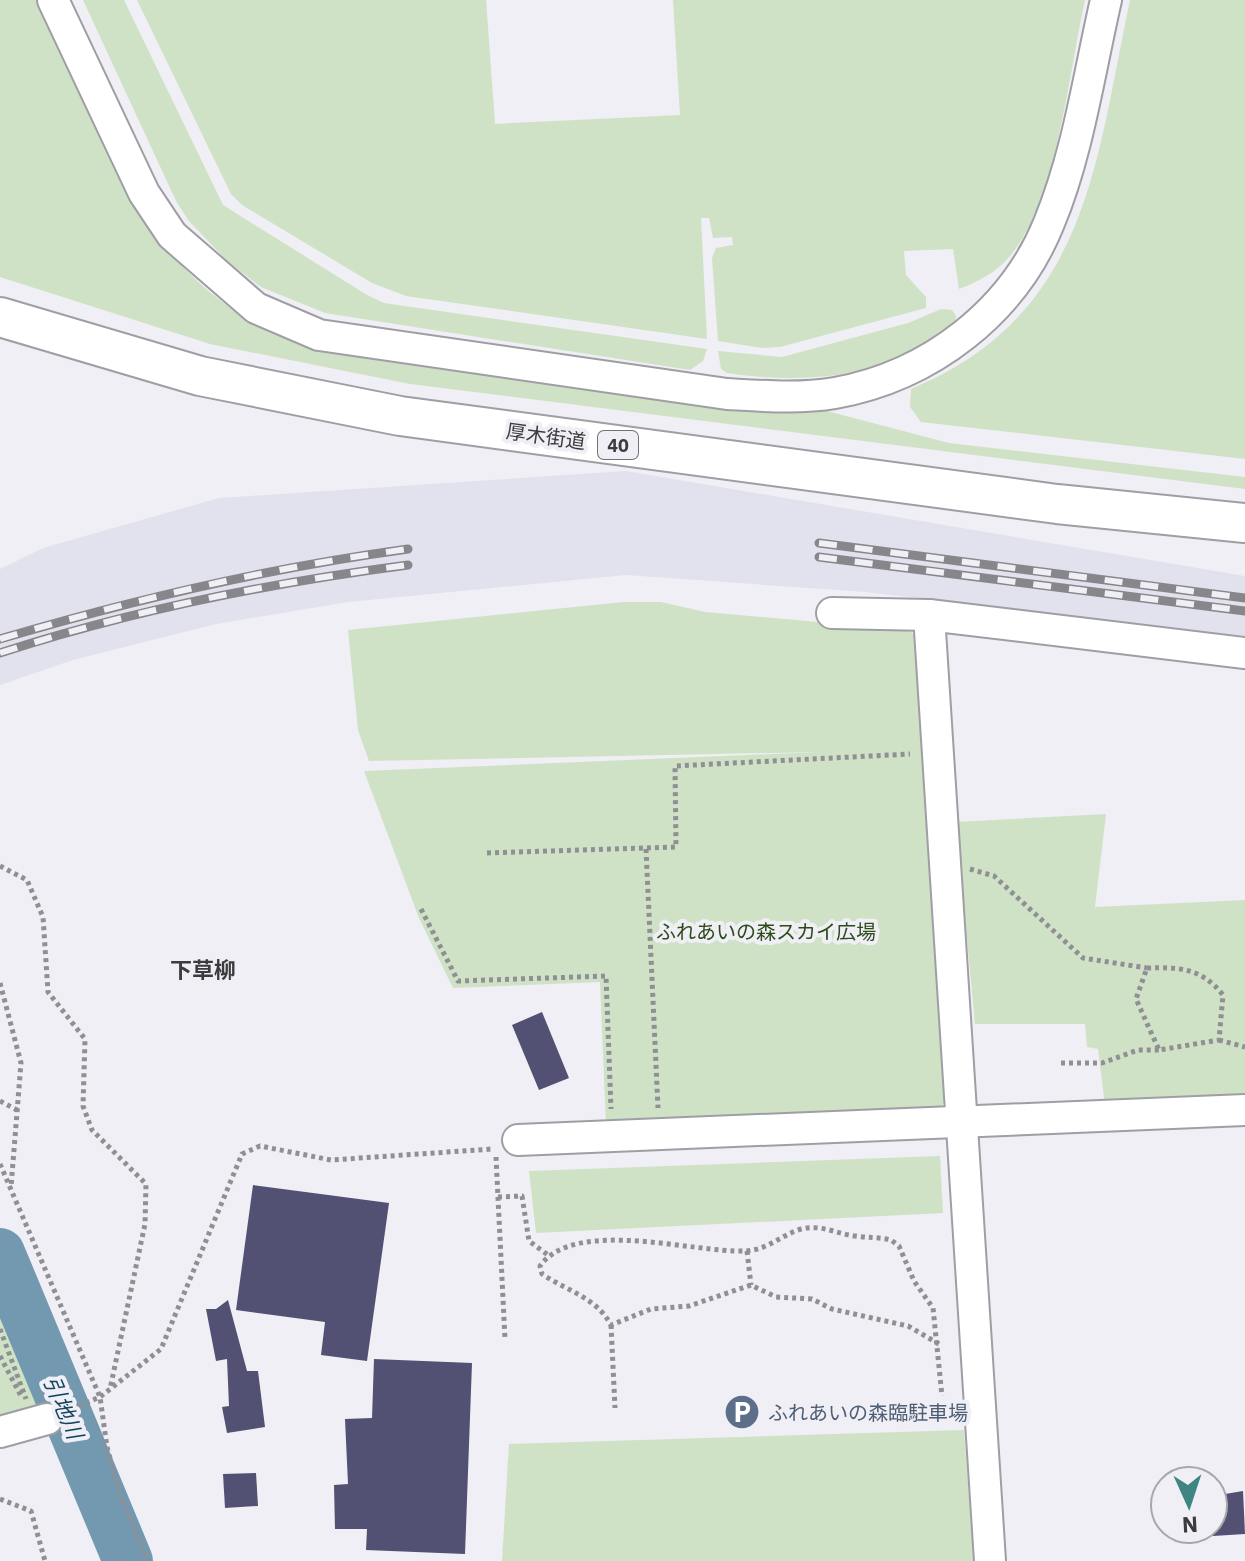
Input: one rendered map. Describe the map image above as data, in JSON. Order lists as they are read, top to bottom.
{
  "streets": {
    "main road": ["厚木街道", "40"]
  },
  "districts": ["下草柳"],
  "water": ["引地川"],
  "parks": ["ふれあいの森スカイ広場"],
  "places": {
    "parking": ["ふれあいの森臨駐車場"]
  },
  "north": "bottom"
}
